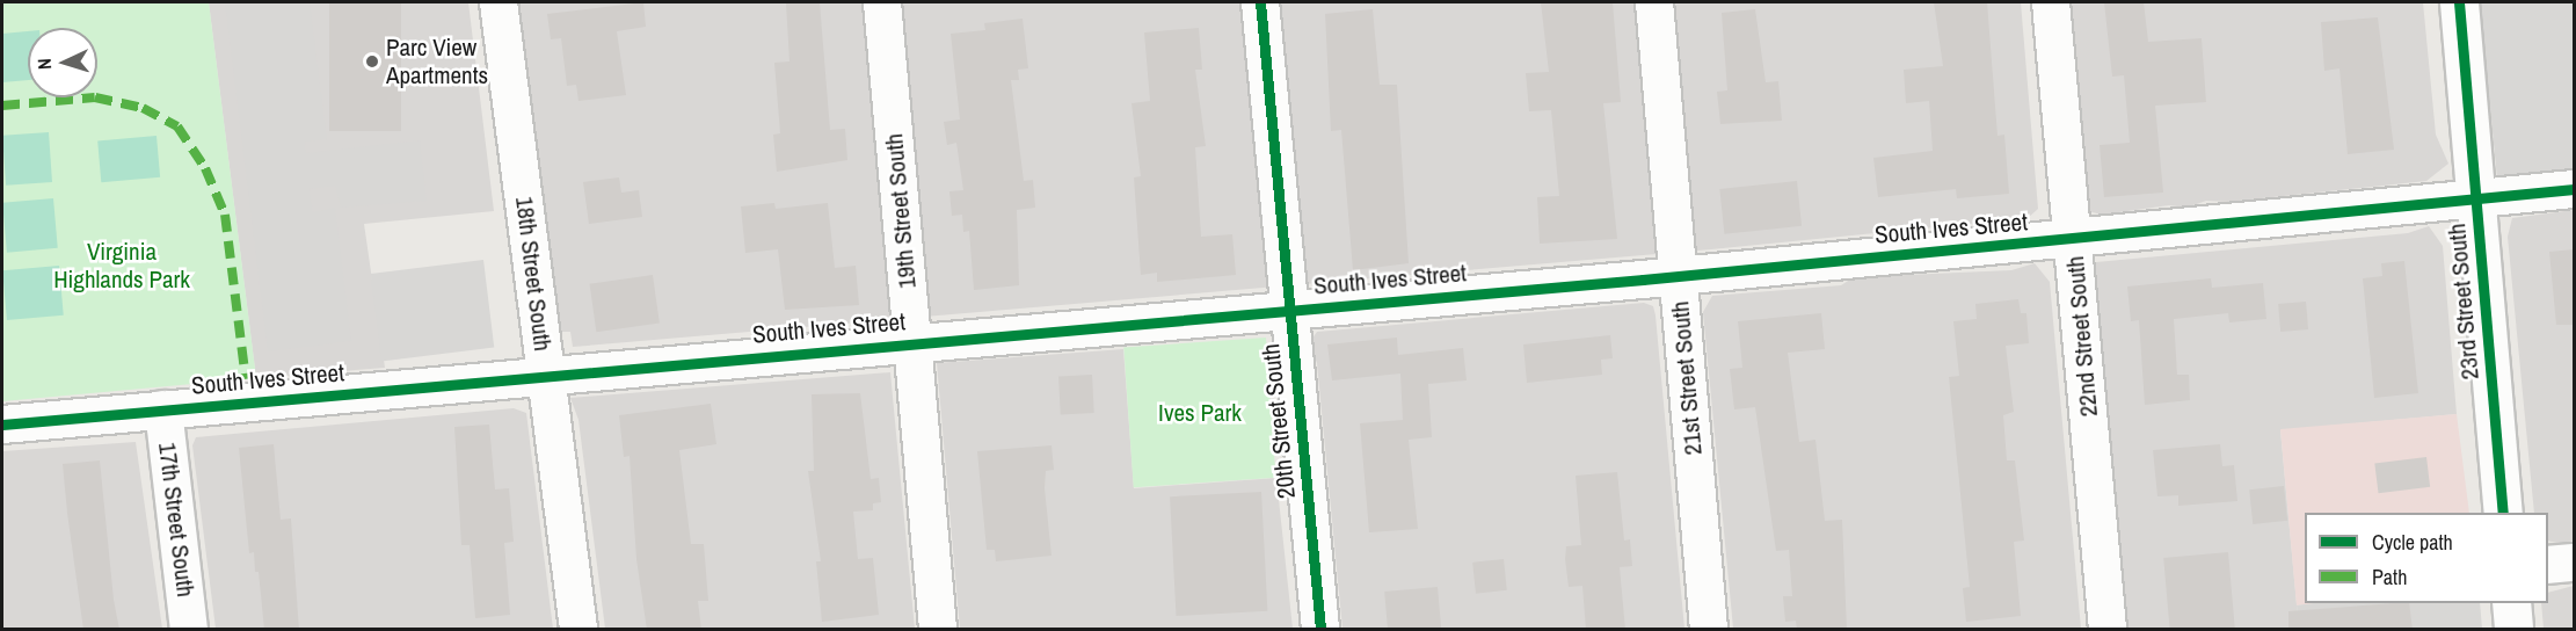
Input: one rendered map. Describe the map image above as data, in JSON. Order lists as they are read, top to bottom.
{
  "streets": {
    "street": [
      "19th Street South",
      "South Ives Street",
      "18th Street South",
      "23rd Street South",
      "22nd Street South",
      "21st Street South",
      "20th Street South",
      "17th Street South"
    ]
  },
  "crossings": [
    ["19th Street South", "South Ives Street"],
    ["South Ives Street", "18th Street South"],
    ["South Ives Street", "23rd Street South"],
    ["South Ives Street", "22nd Street South"],
    ["South Ives Street", "21st Street South"],
    ["South Ives Street", "20th Street South"],
    ["South Ives Street", "17th Street South"]
  ],
  "parks": ["Virginia Highlands Park", "Ives Park"],
  "places": ["Parc View Apartments"],
  "legend": ["Cycle path", "Path"],
  "north": "left"
}
